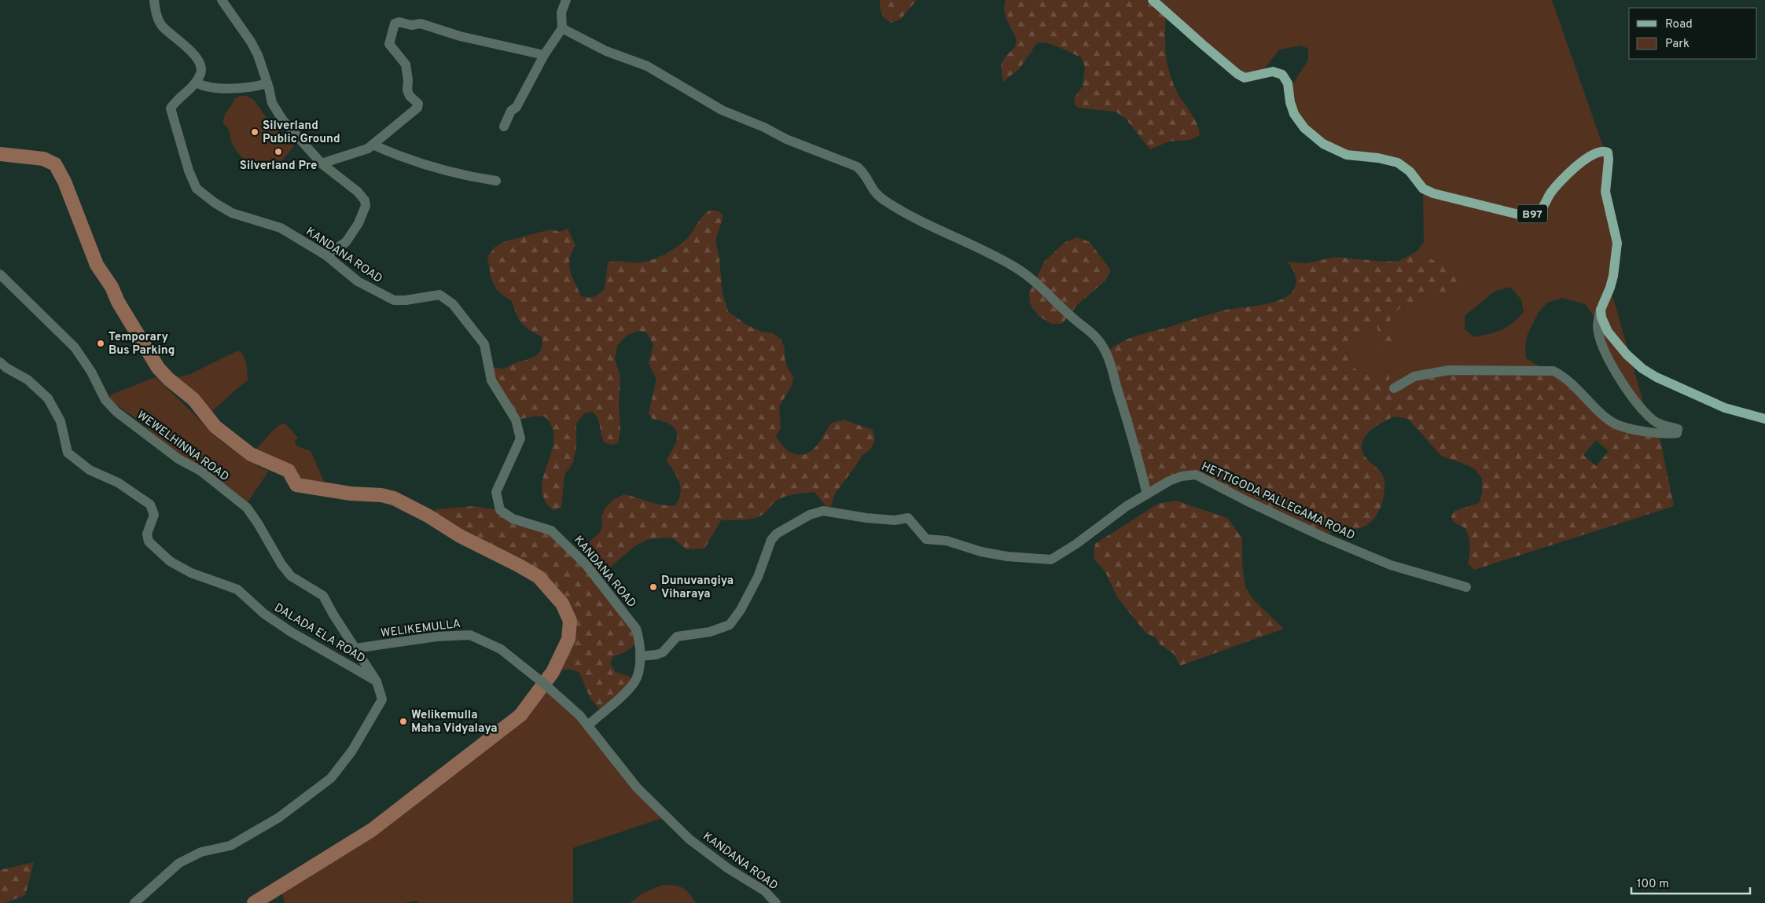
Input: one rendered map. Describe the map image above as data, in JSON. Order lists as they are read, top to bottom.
{
  "streets": {
    "main road": ["B97"],
    "street": [
      "KANDANA ROAD",
      "WEWELHINNA ROAD",
      "HETTIGODA PALLEGAMA ROAD",
      "WELIKEMULLA",
      "DALADA ELA ROAD"
    ]
  },
  "crossings": [
    ["KANDANA ROAD", "HETTIGODA PALLEGAMA ROAD"],
    ["KANDANA ROAD", "WELIKEMULLA"],
    ["WEWELHINNA ROAD", "WELIKEMULLA"],
    ["WEWELHINNA ROAD", "DALADA ELA ROAD"]
  ],
  "places": [
    "Silverland Public Ground",
    "Silverland Pre",
    "Temporary Bus Parking",
    "Dunuvangiya Viharaya",
    "Welikemulla Maha Vidyalaya"
  ],
  "legend": ["Road", "Park"],
  "scale_bar": "100 m"
}
